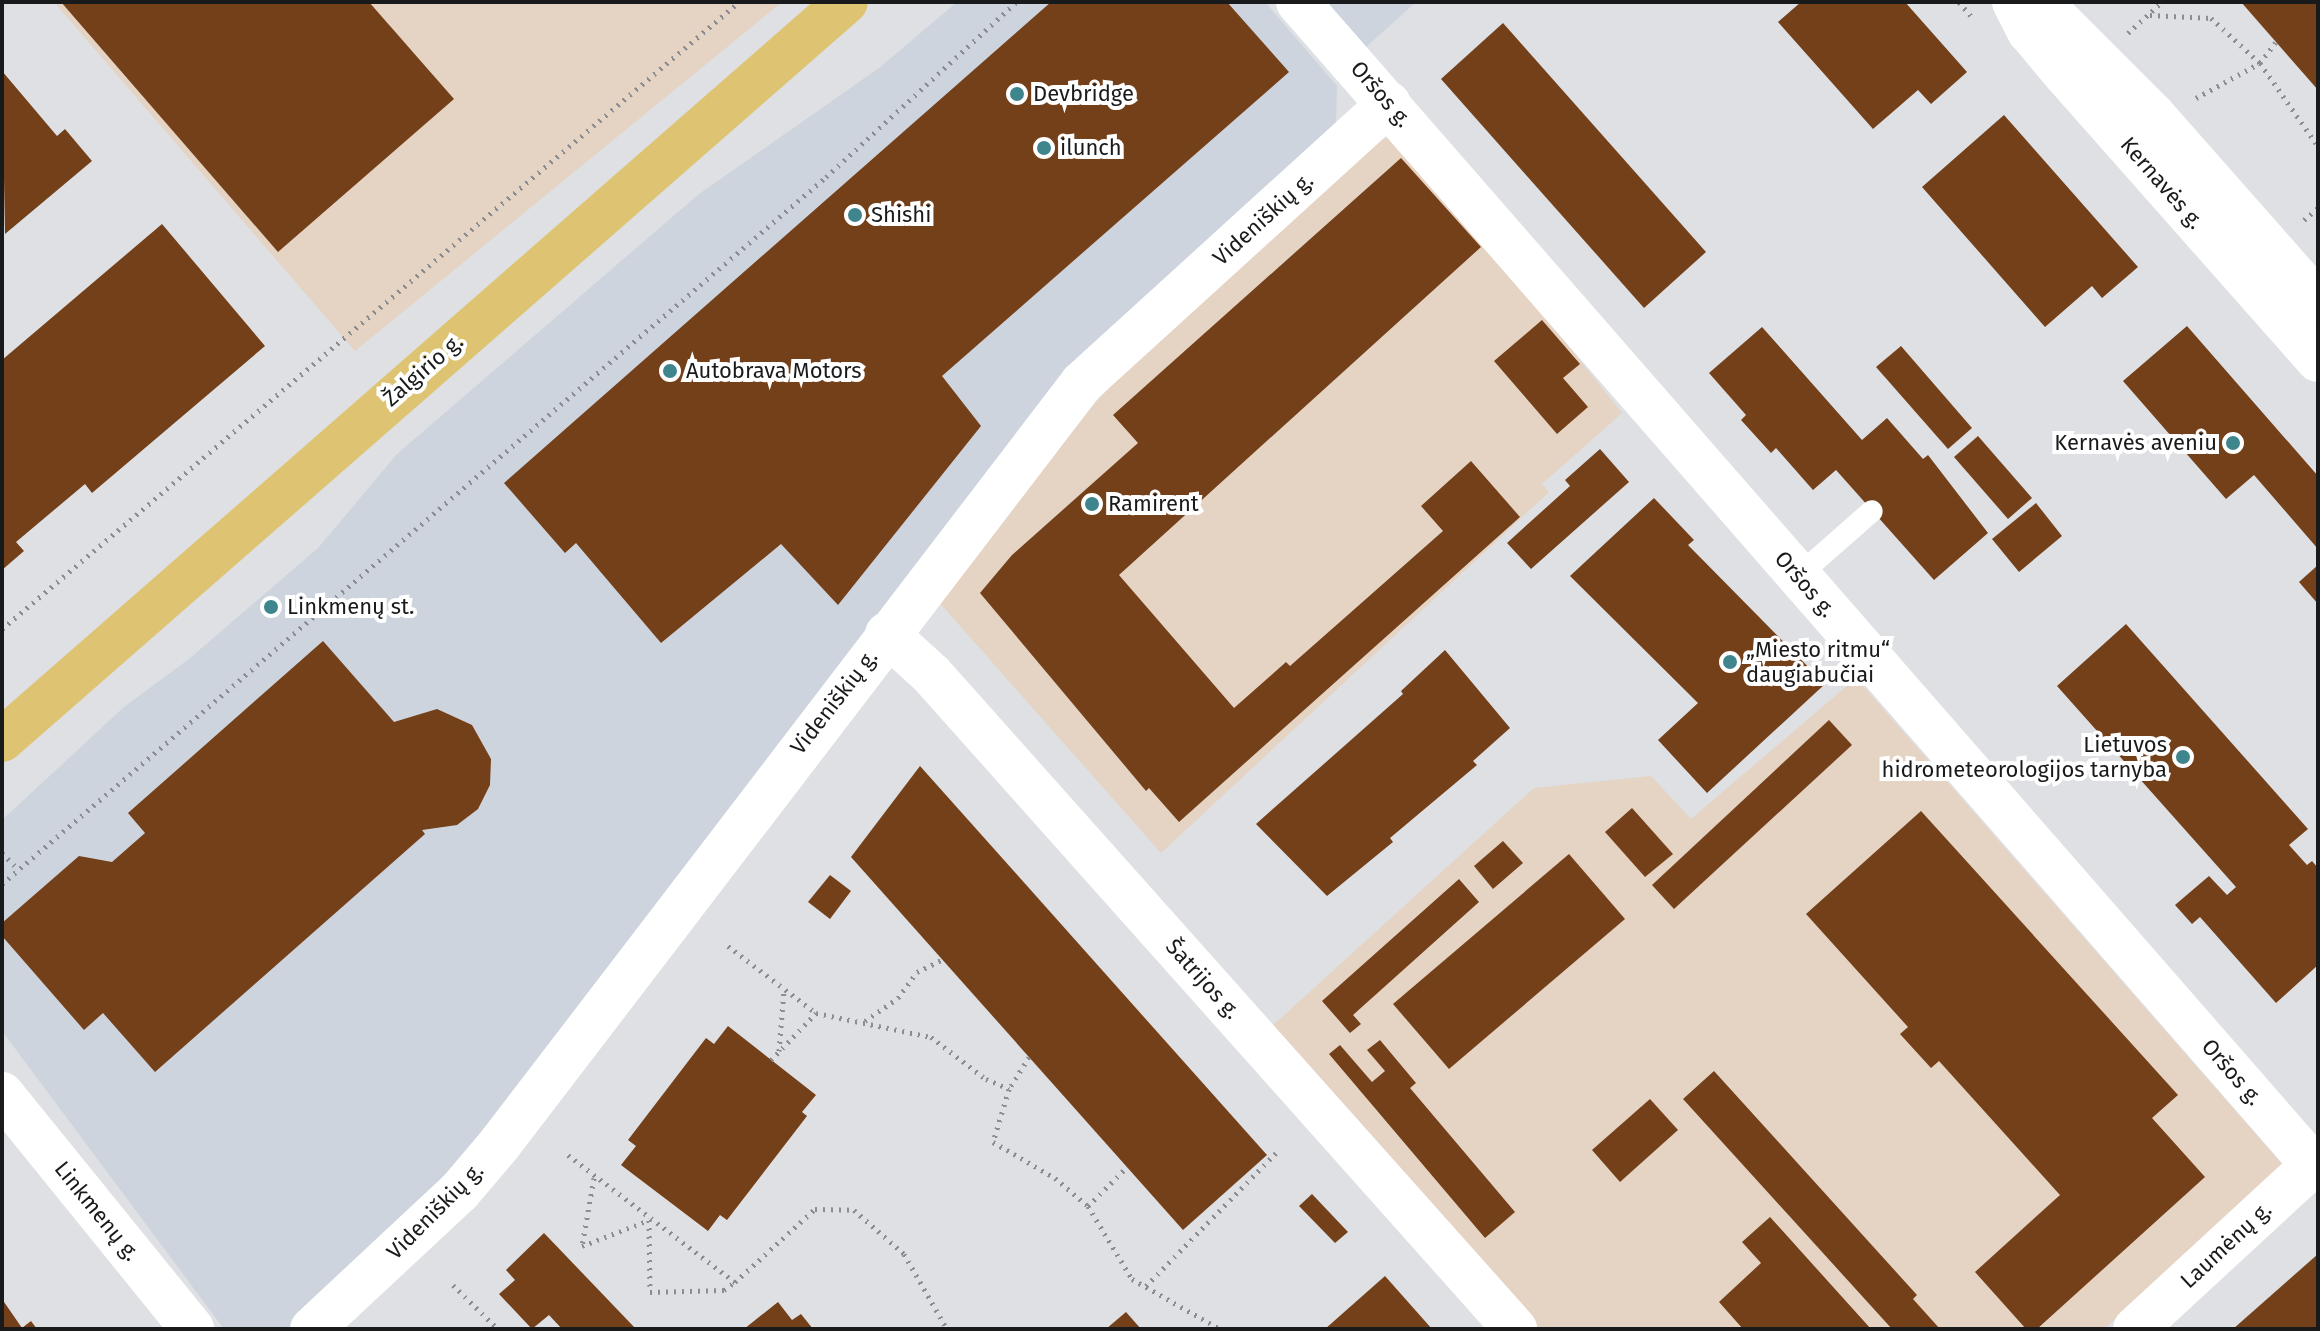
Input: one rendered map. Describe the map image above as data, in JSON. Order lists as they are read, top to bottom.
{
  "streets": {
    "main road": ["Žalgirio g."],
    "street": [
      "Oršos g.",
      "Kernavės g.",
      "Videniškių g.",
      "Šatrijos g.",
      "Linkmenų g.",
      "Laumėnų g."
    ]
  },
  "crossings": [
    ["Oršos g.", "Videniškių g."],
    ["Oršos g.", "Laumėnų g."],
    ["Videniškių g.", "Šatrijos g."]
  ],
  "places": [
    "Devbridge",
    "ilunch",
    "Shishi",
    "Autobrava Motors",
    "Kernavės aveniu",
    "Ramirent",
    "Linkmenų st.",
    "„Miesto ritmu“ daugiabučiai",
    "Lietuvos hidrometeorologijos tarnyba"
  ]
}
